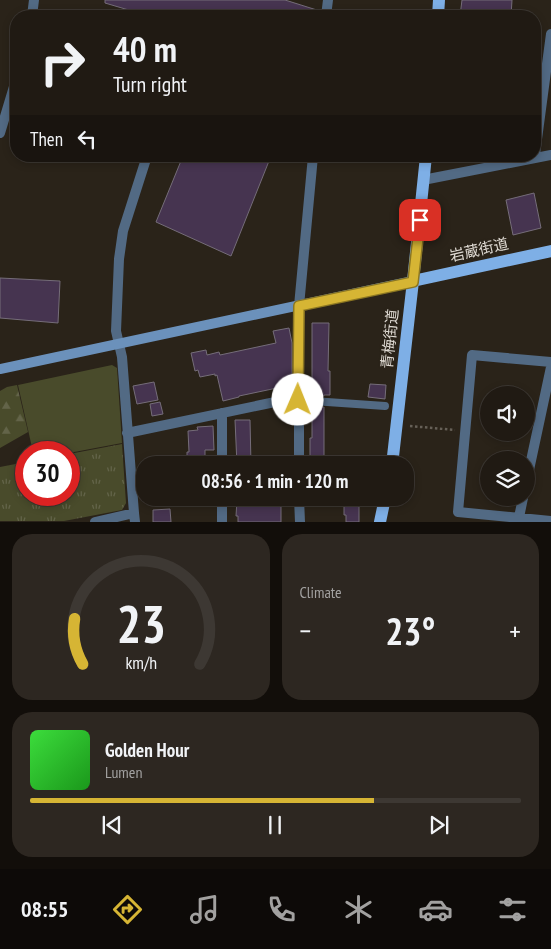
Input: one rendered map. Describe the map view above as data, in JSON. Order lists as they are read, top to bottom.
{
  "streets": {
    "main road": ["岩蔵街道", "青梅街道"]
  },
  "crossings": [
    ["岩蔵街道", "青梅街道"]
  ],
  "page": {
    "turn": ["40 m", "Turn right"],
    "then": "Then",
    "limit": "30",
    "trip": "08:56 · 1 min · 120 m",
    "tile": "Climate",
    "heat": ["−", "23°", "+"],
    "song": ["Golden Hour", "Lumen"],
    "tabs": "08:55",
    "gauge": ["23", "km/h"]
  }
}
